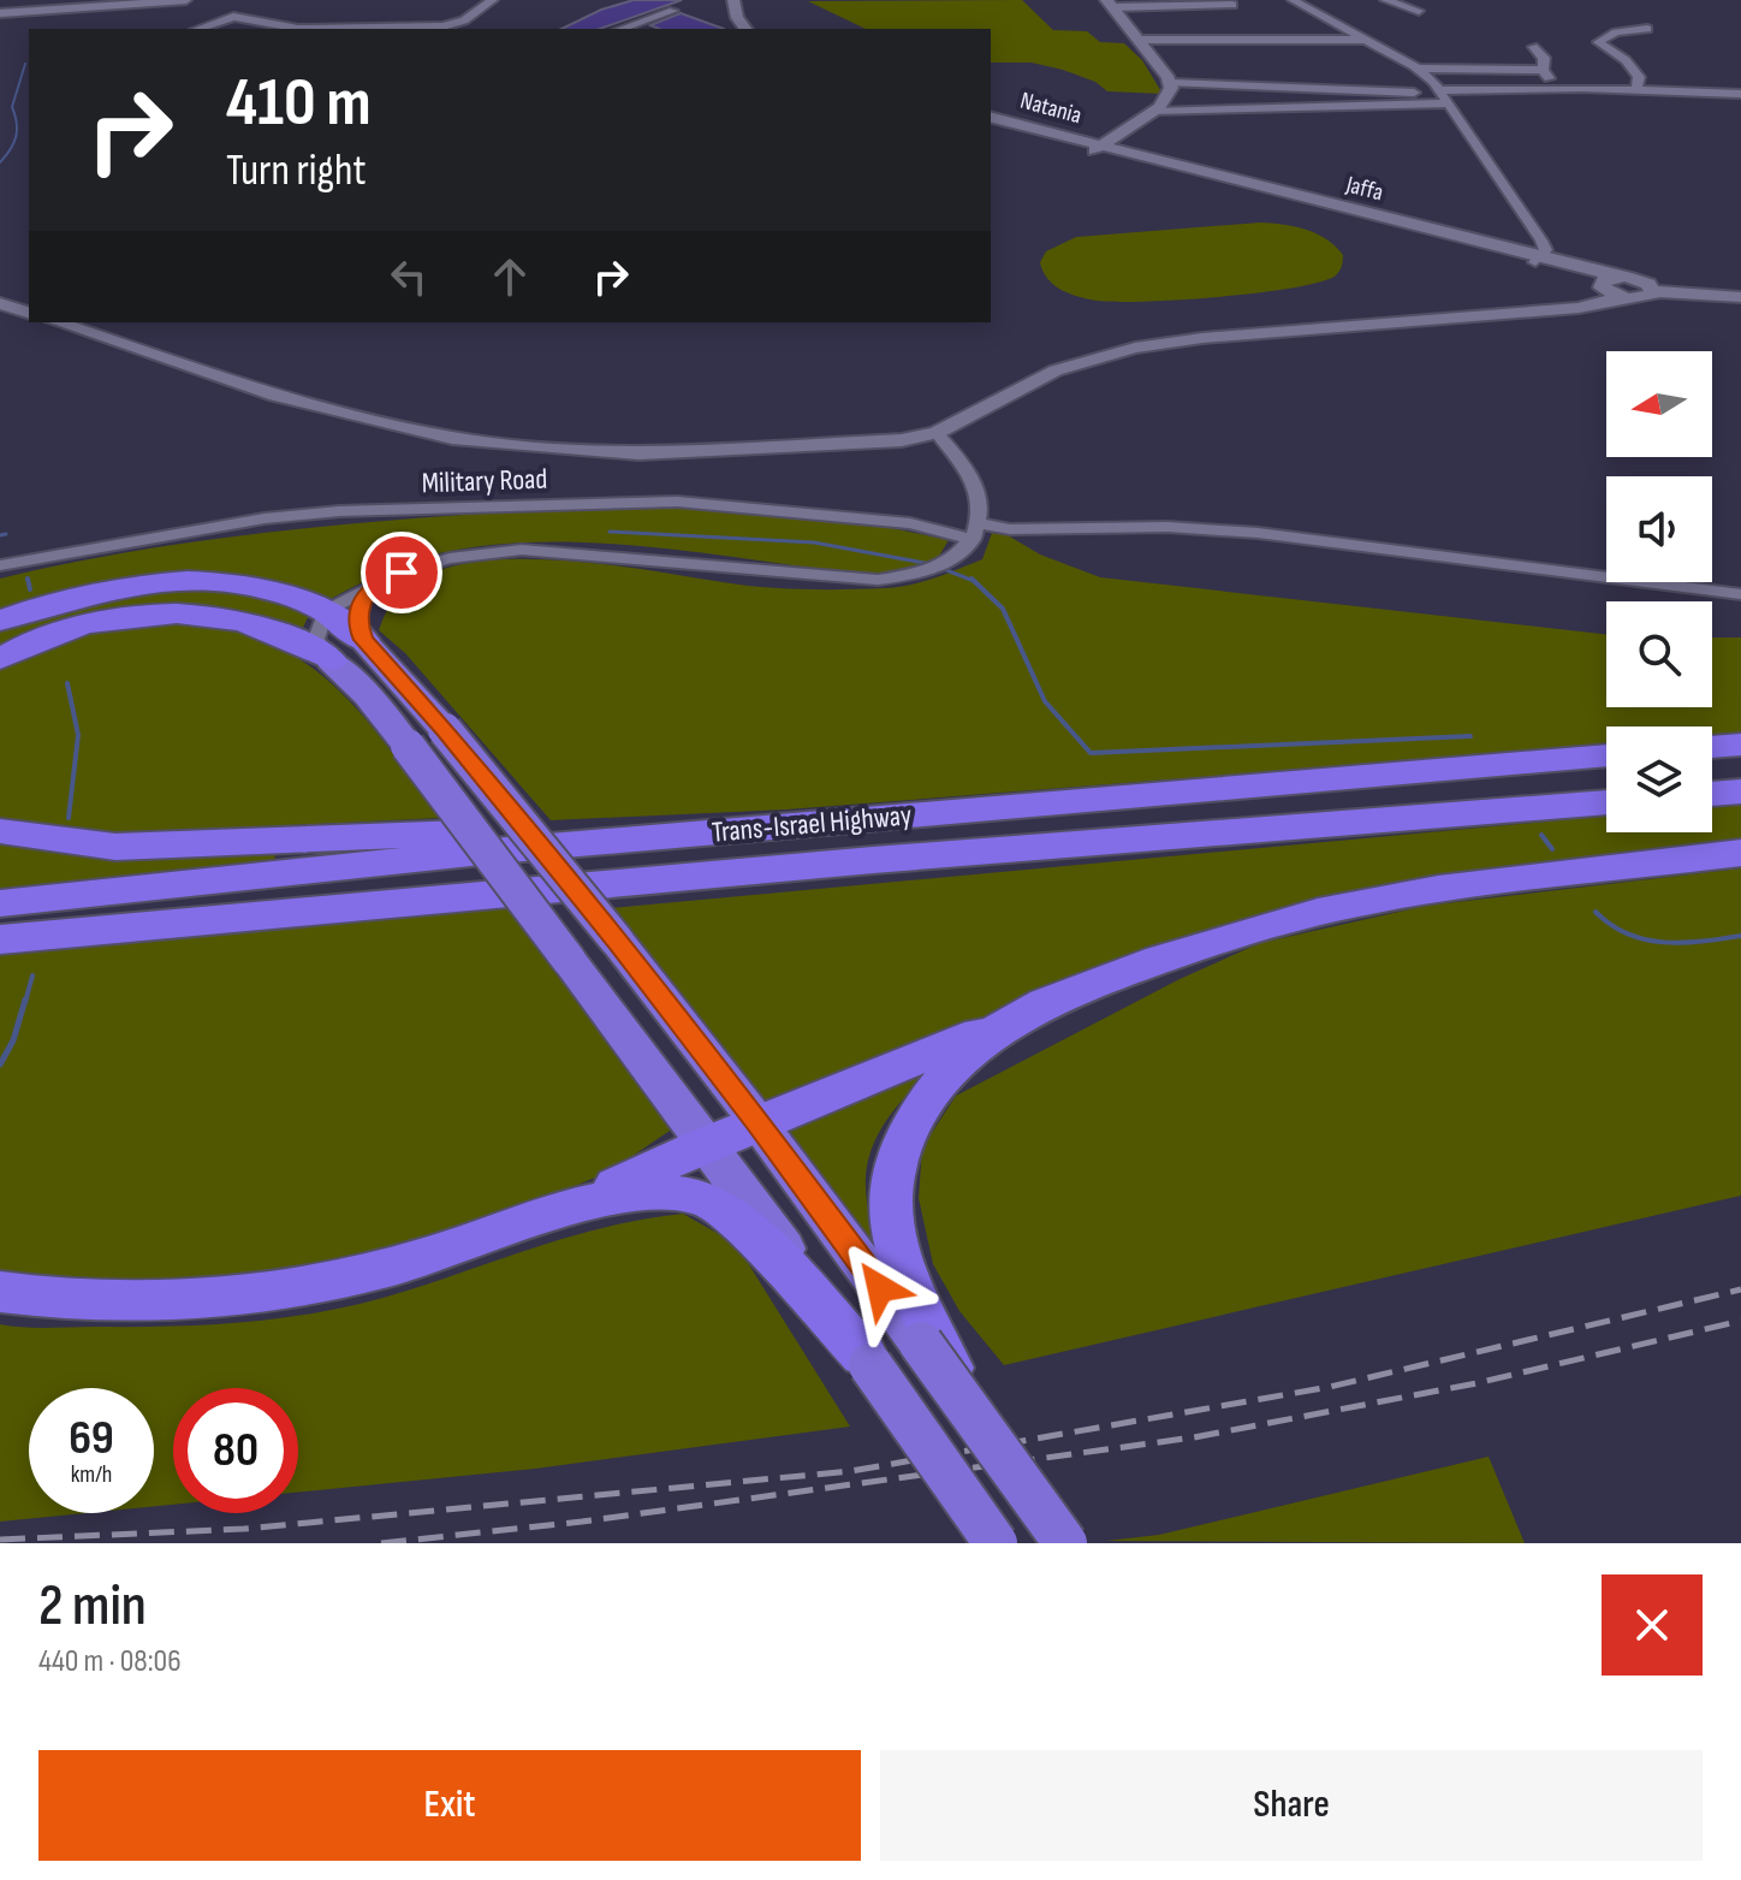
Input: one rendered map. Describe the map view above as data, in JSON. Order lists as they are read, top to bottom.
{
  "streets": {
    "highway": ["Trans-Israel Highway"],
    "street": ["Natania", "Jaffa", "Military Road"]
  },
  "crossings": [
    ["Natania", "Jaffa"]
  ],
  "north": "left",
  "page": {
    "turn": ["410 m", "Turn right"],
    "speed": "69 km/h",
    "limit": "80",
    "heading": ["2 min", "440 m · 08:06"],
    "buttons": ["Exit", "Share"]
  }
}
